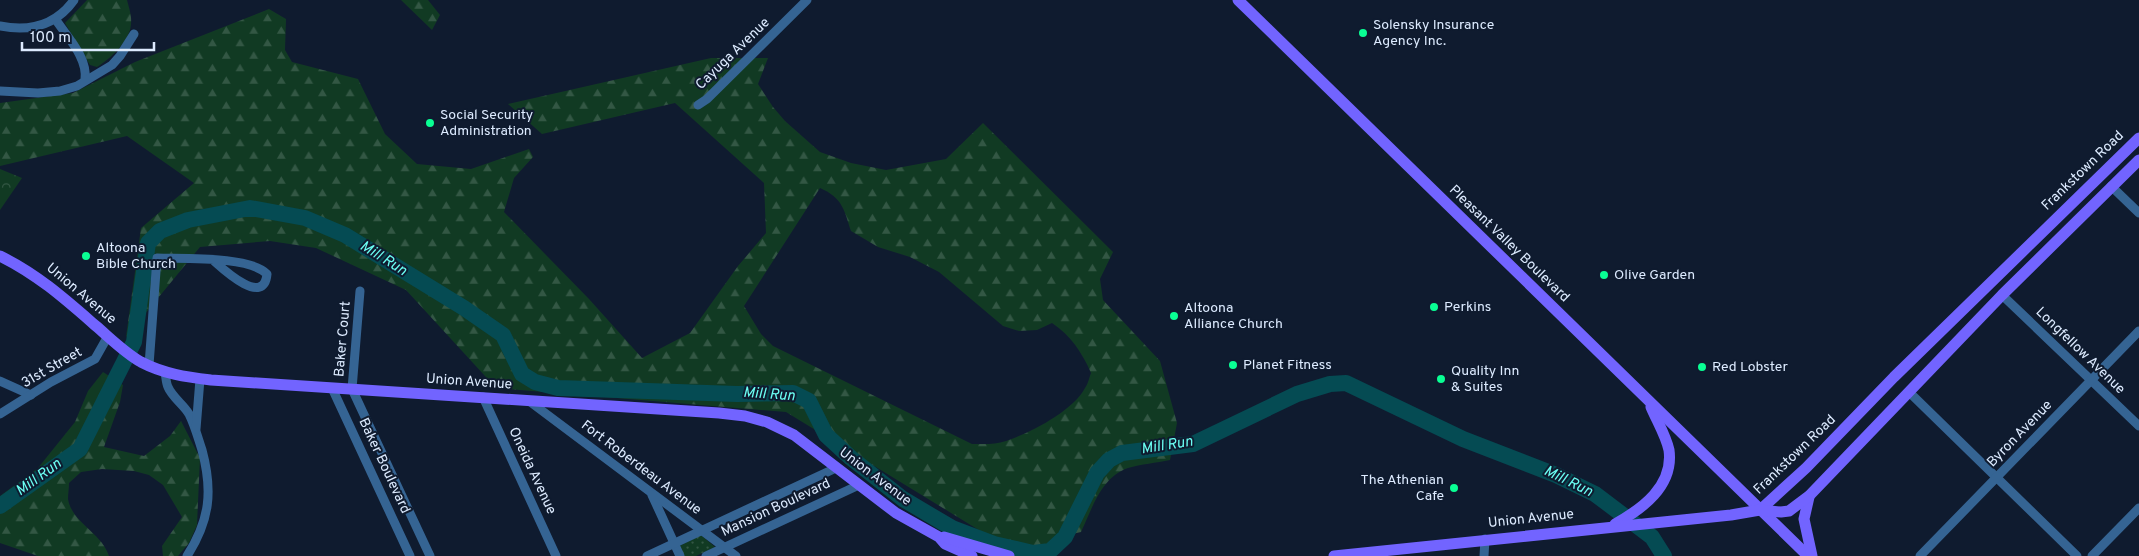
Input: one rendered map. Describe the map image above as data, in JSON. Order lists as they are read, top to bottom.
{
  "streets": {
    "main road": ["Frankstown Road", "Pleasant Valley Boulevard", "Union Avenue"],
    "street": [
      "Cayuga Avenue",
      "Baker Court",
      "Longfellow Avenue",
      "31st Street",
      "Byron Avenue",
      "Baker Boulevard",
      "Fort Roberdeau Avenue",
      "Oneida Avenue",
      "Mansion Boulevard"
    ]
  },
  "crossings": [
    ["Frankstown Road", "Pleasant Valley Boulevard"],
    ["Frankstown Road", "Union Avenue"],
    ["Frankstown Road", "Longfellow Avenue"],
    ["Pleasant Valley Boulevard", "Union Avenue"],
    ["Union Avenue", "Baker Court"],
    ["Union Avenue", "31st Street"],
    ["Union Avenue", "Baker Boulevard"],
    ["Union Avenue", "Fort Roberdeau Avenue"],
    ["Union Avenue", "Oneida Avenue"],
    ["Union Avenue", "Mansion Boulevard"],
    ["Baker Court", "Baker Boulevard"],
    ["Longfellow Avenue", "Byron Avenue"],
    ["Fort Roberdeau Avenue", "Mansion Boulevard"]
  ],
  "water": ["Mill Run"],
  "places": [
    "Solensky Insurance Agency Inc.",
    "Social Security Administration",
    "Altoona Bible Church",
    "Olive Garden",
    "Perkins",
    "Altoona Alliance Church",
    "Planet Fitness",
    "Red Lobster",
    "Quality Inn & Suites",
    "The Athenian Cafe"
  ],
  "scale_bar": "100 m"
}
